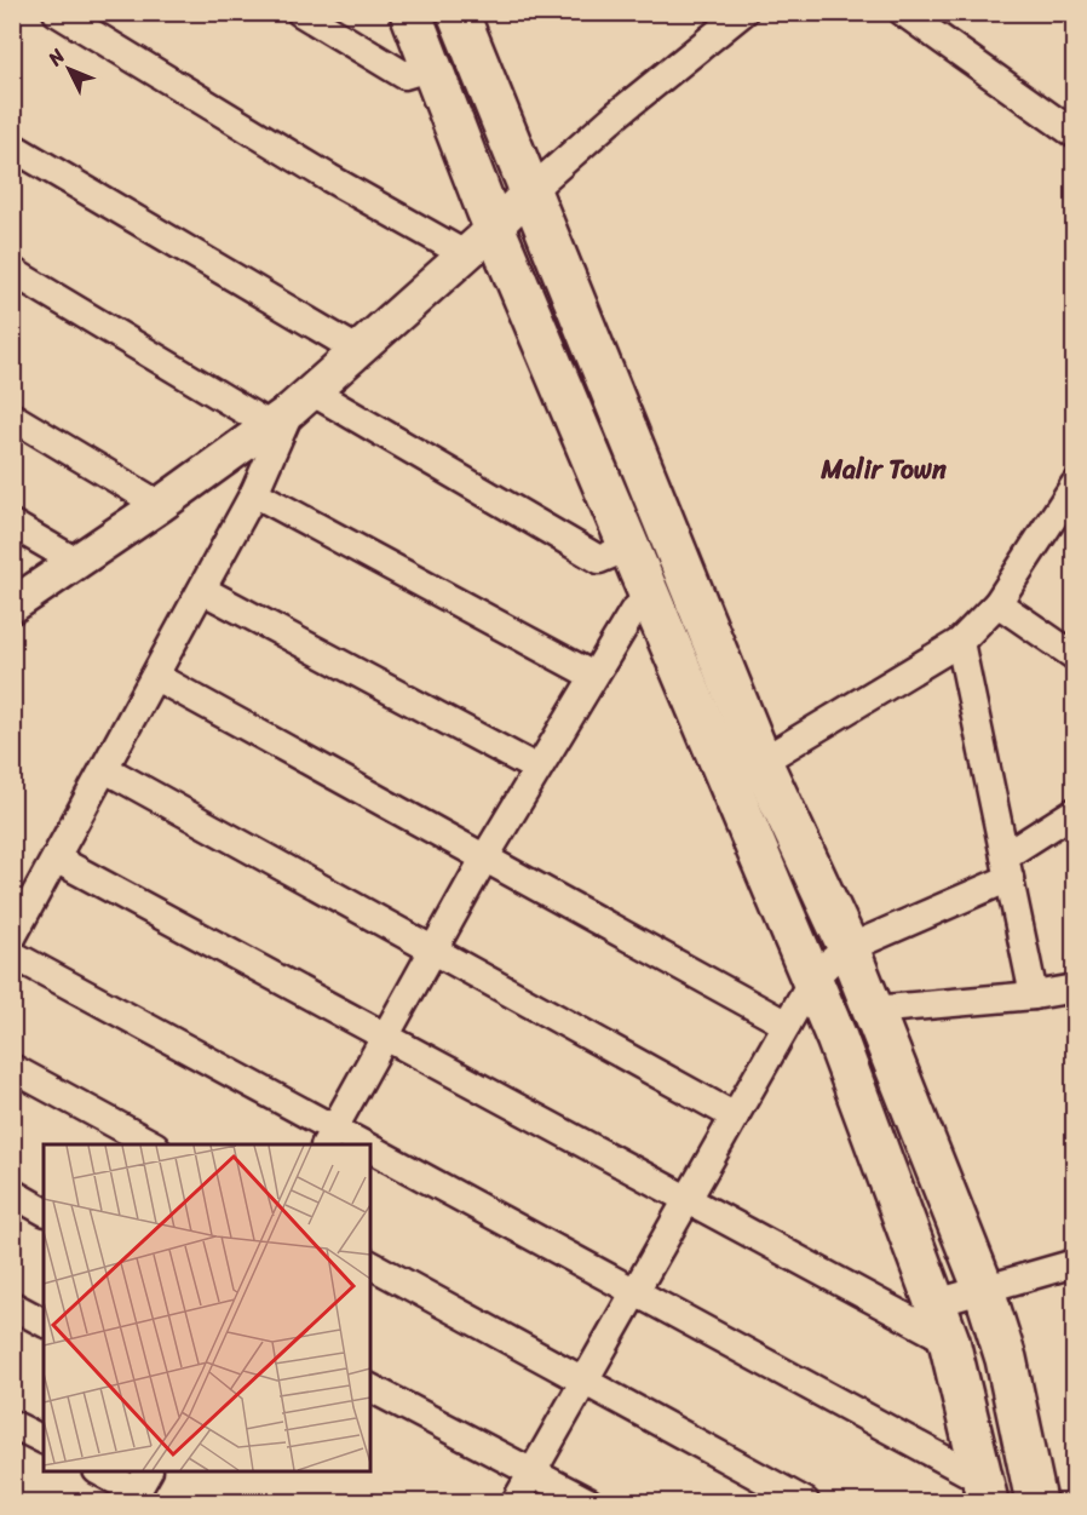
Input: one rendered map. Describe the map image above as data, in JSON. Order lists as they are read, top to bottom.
{
  "districts": ["Malir Town"],
  "north": "top left"
}
